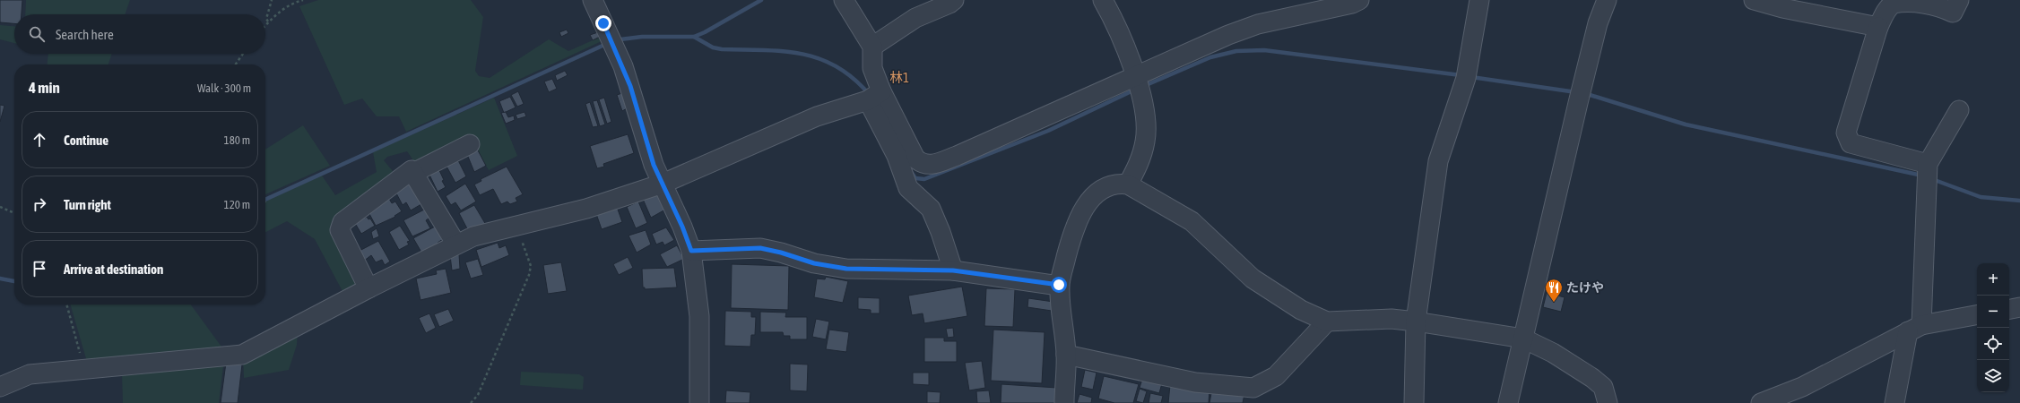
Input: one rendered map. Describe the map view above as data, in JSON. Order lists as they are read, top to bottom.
{
  "districts": ["林1"],
  "places": {
    "restaurant": ["たけや"]
  },
  "page": {
    "search": "Search here",
    "heading": ["4 min", "Walk · 300 m"],
    "list": [
      ["Continue", "180 m"],
      ["Turn right", "120 m"],
      "Arrive at destination"
    ],
    "map_buttons": ["+", "−"]
  }
}
